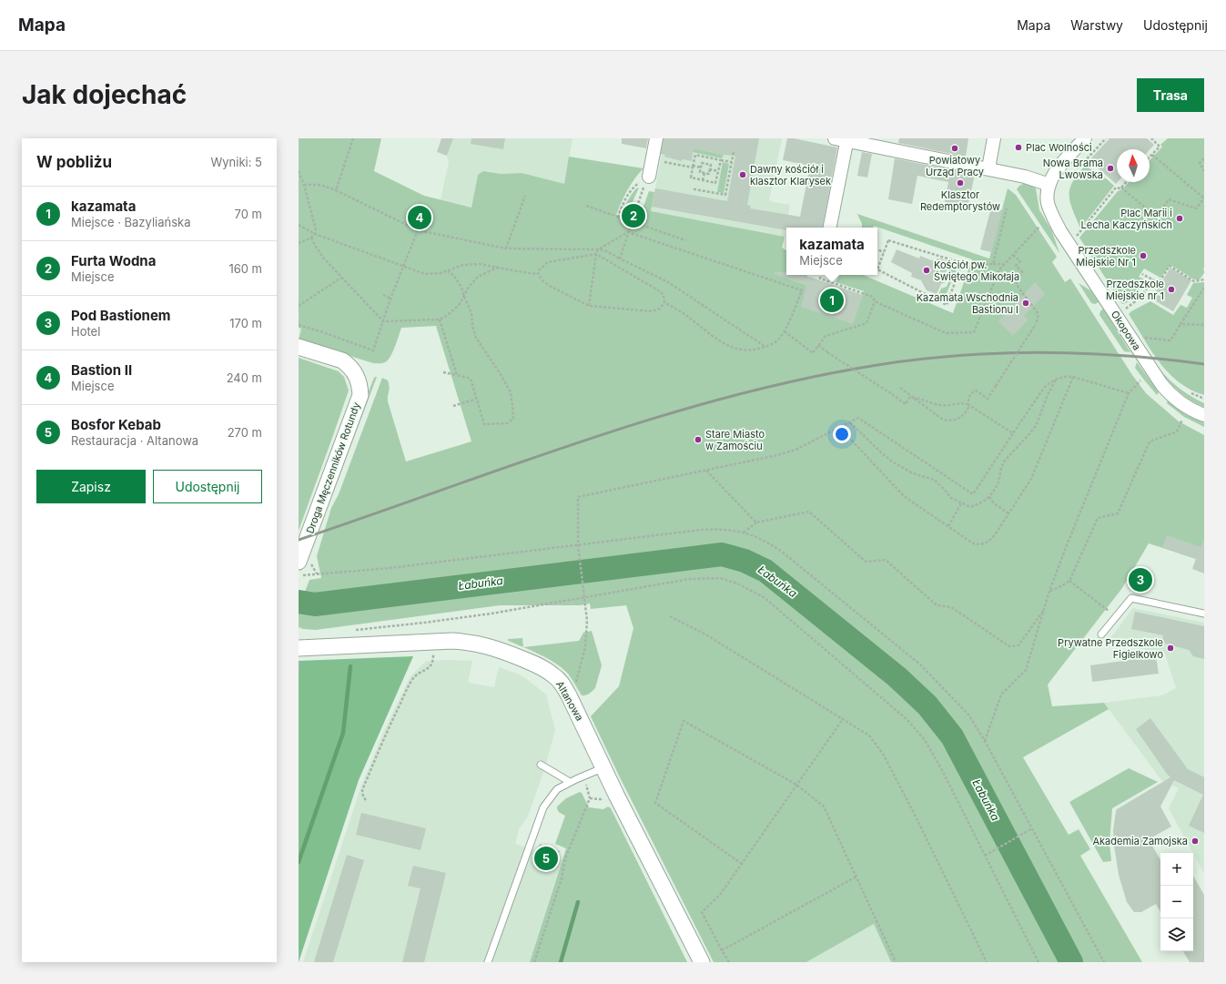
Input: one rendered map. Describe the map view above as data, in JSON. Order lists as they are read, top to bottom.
{
  "streets": {
    "street": ["Okopowa", "Droga Męczenników Rotundy", "Altanowa"]
  },
  "water": ["Łabuńka"],
  "places": [
    "Plac Wolności",
    "Powiatowy Urząd Pracy",
    "Nowa Brama Lwowska",
    "Dawny kościół i klasztor Klarysek",
    "Klasztor Redemptorystów",
    "Plac Marii i Lecha Kaczyńskich",
    "Przedszkole Miejskie Nr 1",
    "Kościół pw. Świętego Mikołaja",
    "Przedszkole Miejskie nr 1",
    "Kazamata Wschodnia Bastionu I",
    "Stare Miasto w Zamościu",
    "Prywatne Przedszkole Figielkowo",
    "Akademia Zamojska"
  ],
  "north": "top",
  "page": {
    "header": "Mapa",
    "nav": ["Mapa", "Warstwy", "Udostępnij"],
    "buttons": [
      "Trasa",
      ["Zapisz", "Udostępnij"]
    ],
    "title": "Jak dojechać",
    "heading": ["W pobliżu", "Wyniki: 5"],
    "list": [
      {
        "mark": "1",
        "name": "kazamata",
        "note": "Miejsce · Bazyliańska",
        "value": "70 m"
      },
      {
        "mark": "2",
        "name": "Furta Wodna",
        "note": "Miejsce",
        "value": "160 m"
      },
      {
        "mark": "3",
        "name": "Pod Bastionem",
        "note": "Hotel",
        "value": "170 m"
      },
      {
        "mark": "4",
        "name": "Bastion II",
        "note": "Miejsce",
        "value": "240 m"
      },
      {
        "mark": "5",
        "name": "Bosfor Kebab",
        "note": "Restauracja · Altanowa",
        "value": "270 m"
      }
    ],
    "pins": [
      "2",
      "4",
      "1",
      "3",
      "5"
    ],
    "popup": ["kazamata", "Miejsce"],
    "map_buttons": ["+", "−"]
  }
}
